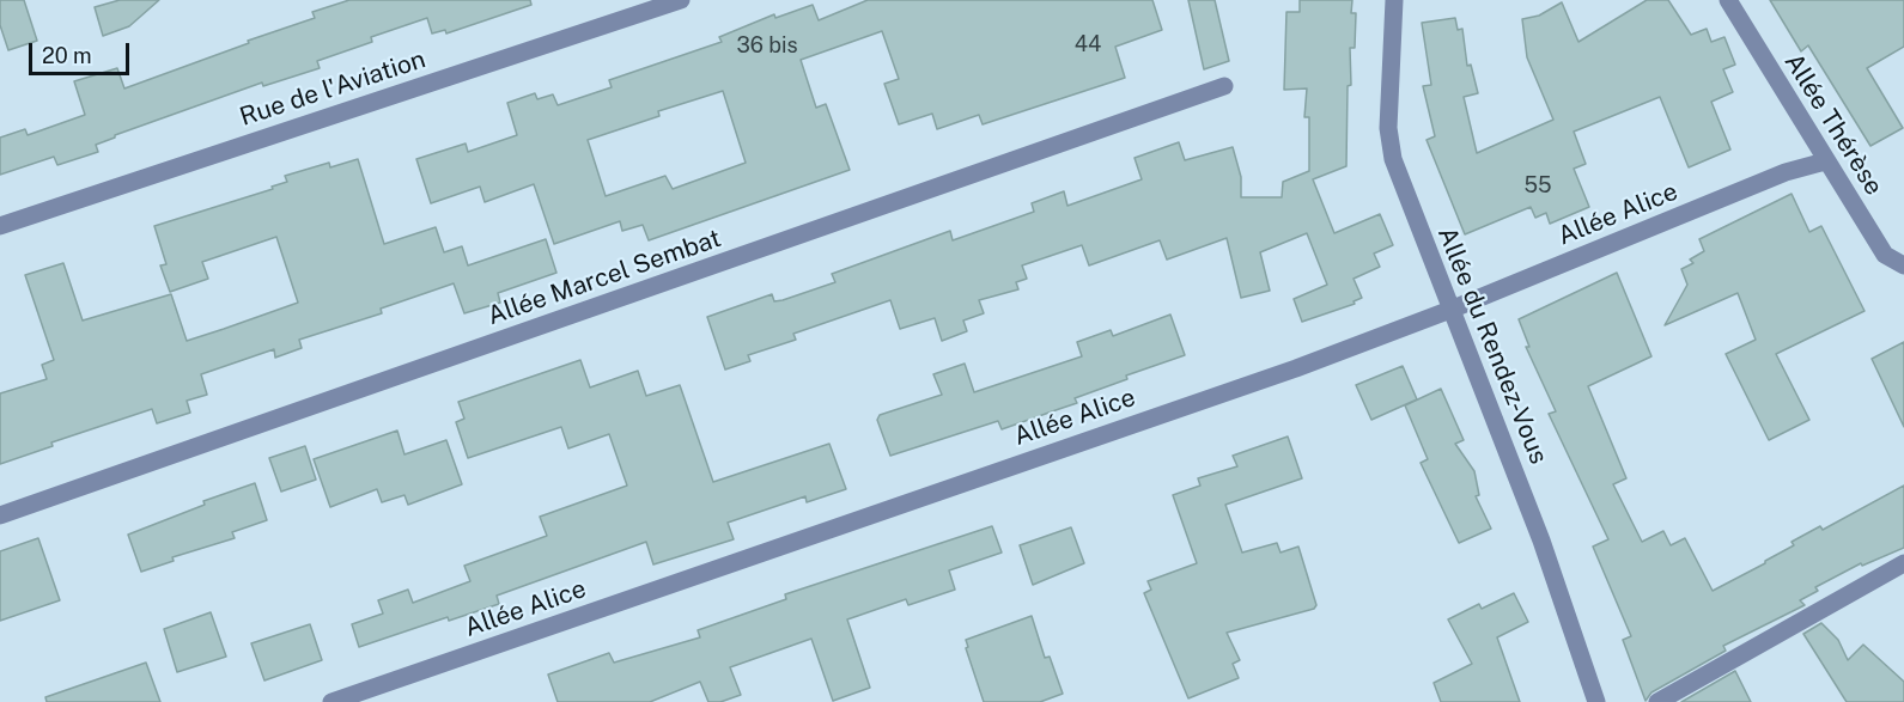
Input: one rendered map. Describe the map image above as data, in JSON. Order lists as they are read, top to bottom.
{
  "streets": {
    "street": [
      "Rue de l'Aviation",
      "Allée Thérèse",
      "Allée Alice",
      "Allée Marcel Sembat",
      "Allée du Rendez-Vous"
    ]
  },
  "crossings": [
    ["Allée Thérèse", "Allée Alice"],
    ["Allée Alice", "Allée du Rendez-Vous"]
  ],
  "house_numbers": ["44", "36 bis", "55"],
  "scale_bar": "20 m"
}
